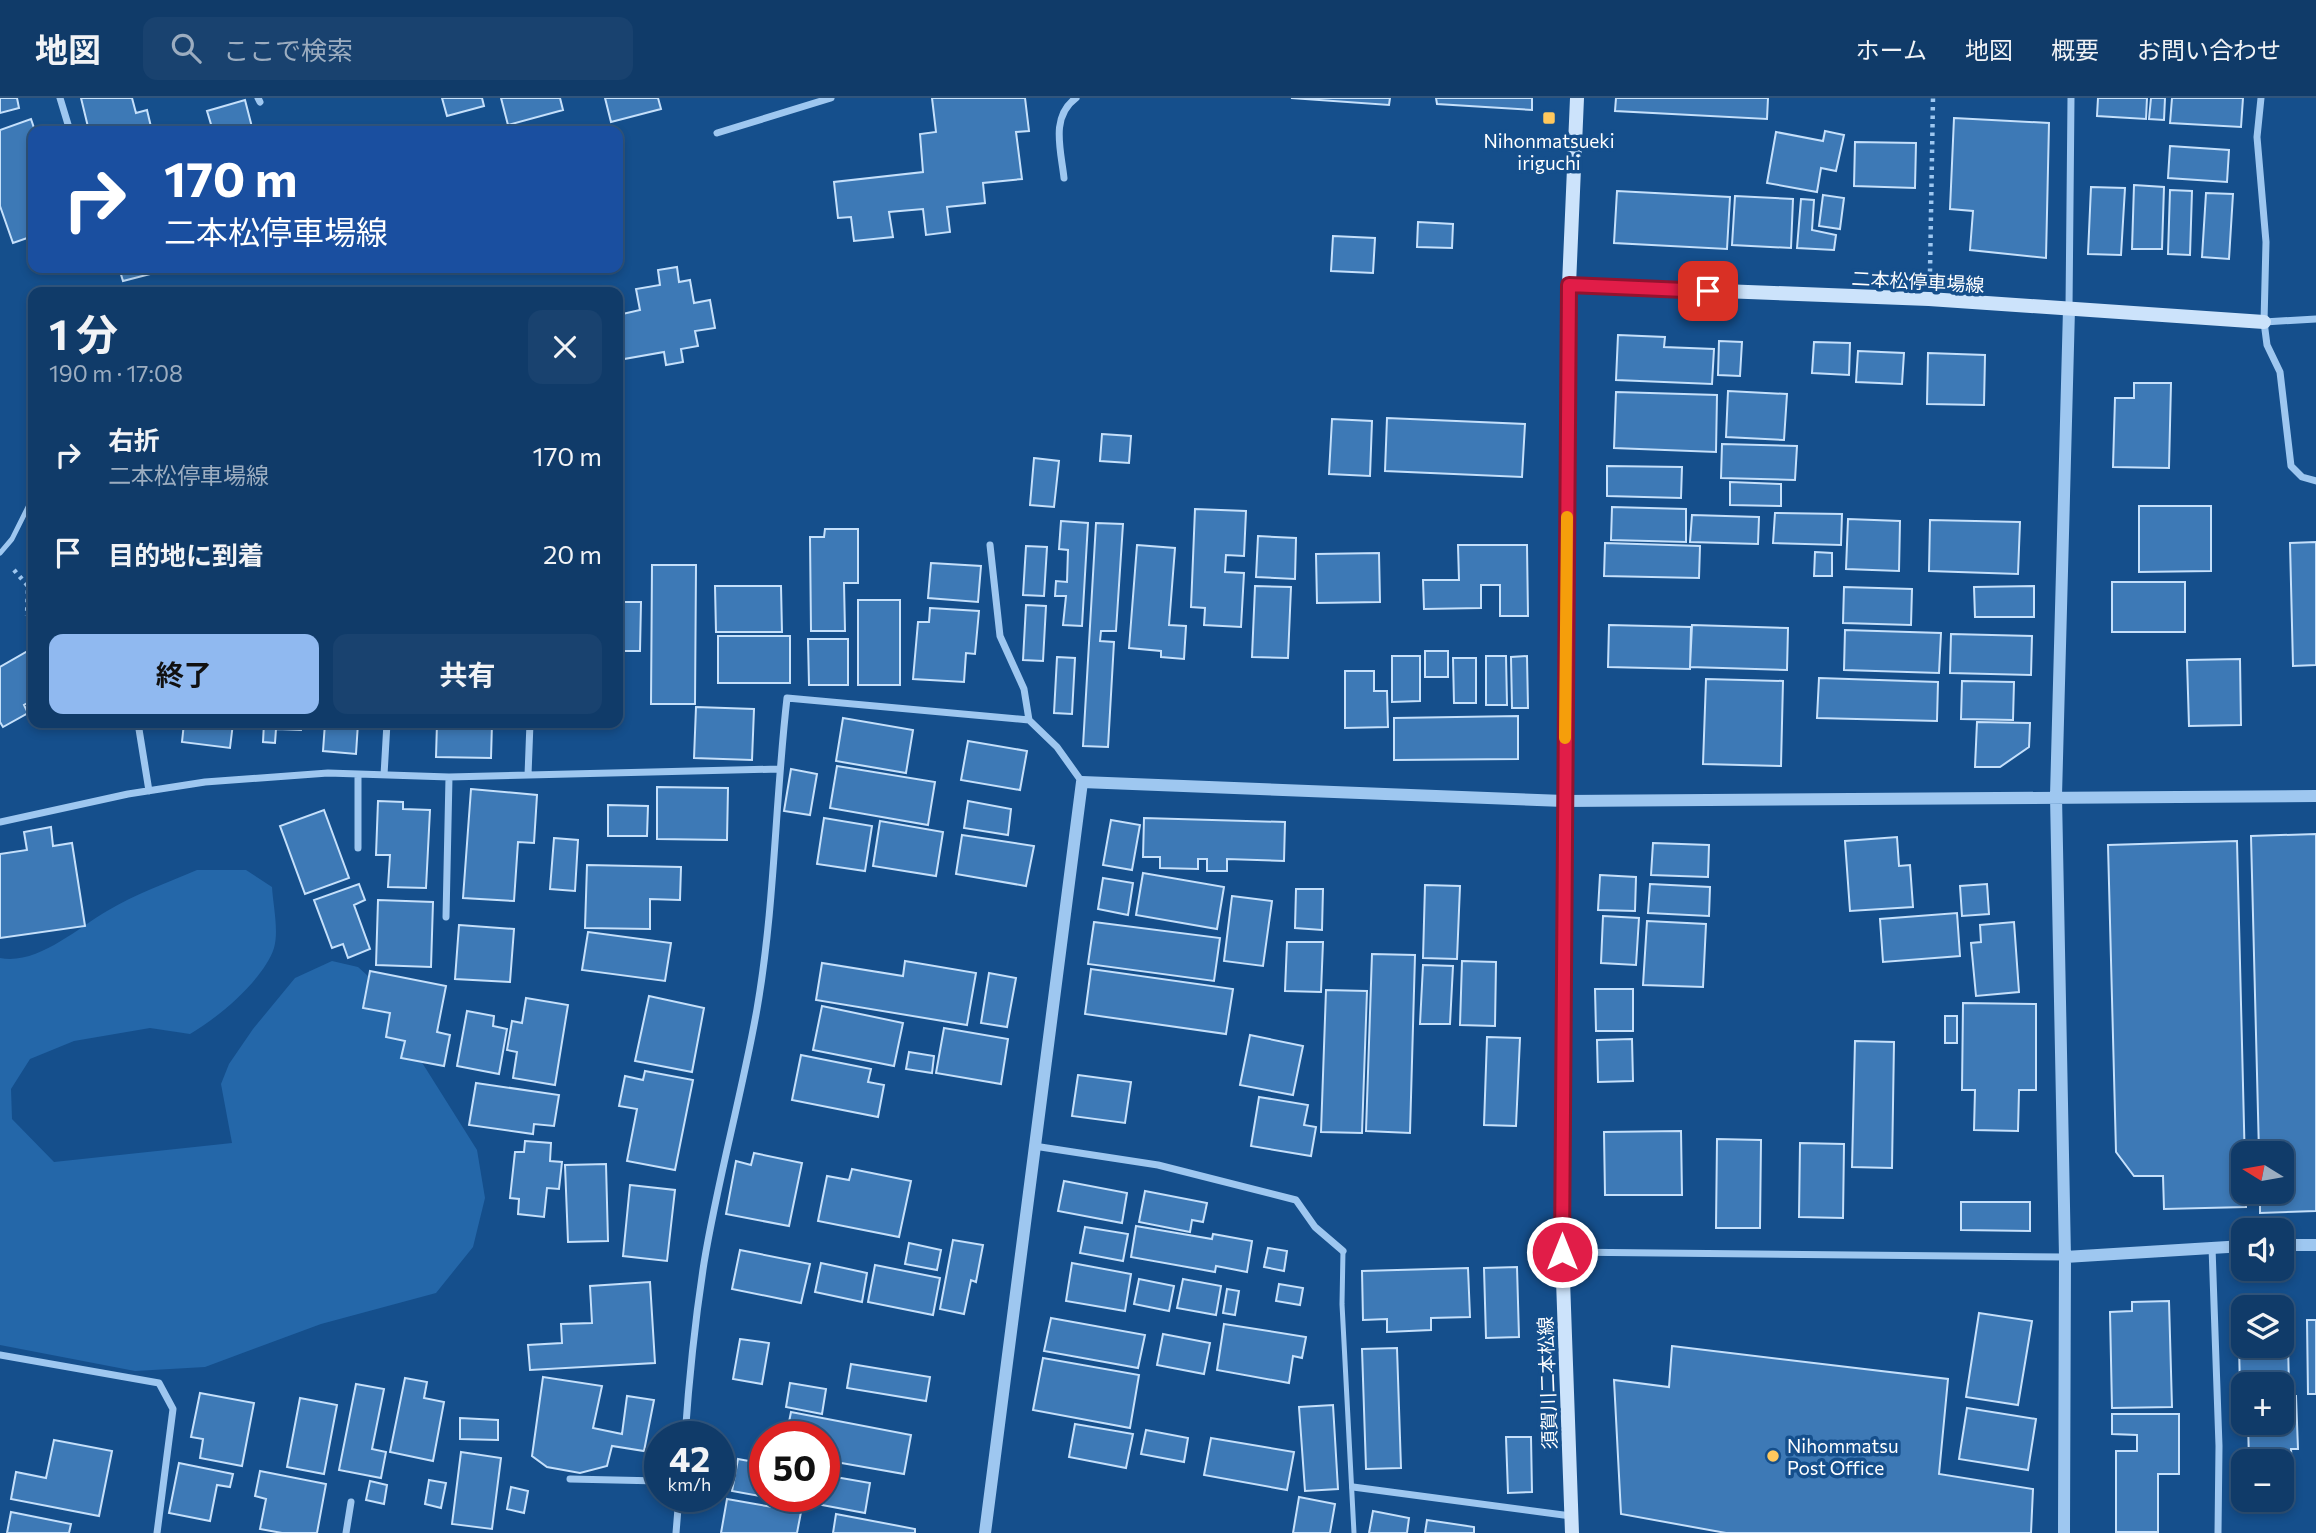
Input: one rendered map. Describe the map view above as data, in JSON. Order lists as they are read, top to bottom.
{
  "streets": {
    "main road": ["二本松停車場線", "須賀川二本松線"]
  },
  "crossings": [
    ["二本松停車場線", "須賀川二本松線"]
  ],
  "places": {
    "transit": ["Nihonmatsueki iriguchi"],
    "other": ["Nihommatsu Post Office"]
  },
  "north": "left",
  "page": {
    "header": "地図",
    "search": "ここで検索",
    "nav": [
      "ホーム",
      "地図",
      "概要",
      "お問い合わせ"
    ],
    "turn": ["170 m", "二本松停車場線"],
    "heading": ["1 分", "190 m · 17:08"],
    "list": [
      {
        "name": "右折",
        "note": "二本松停車場線",
        "value": "170 m"
      },
      {
        "name": "目的地に到着",
        "value": "20 m"
      }
    ],
    "buttons": ["終了", "共有"],
    "map_buttons": ["+", "−"],
    "speed": "42 km/h",
    "limit": "50"
  }
}
